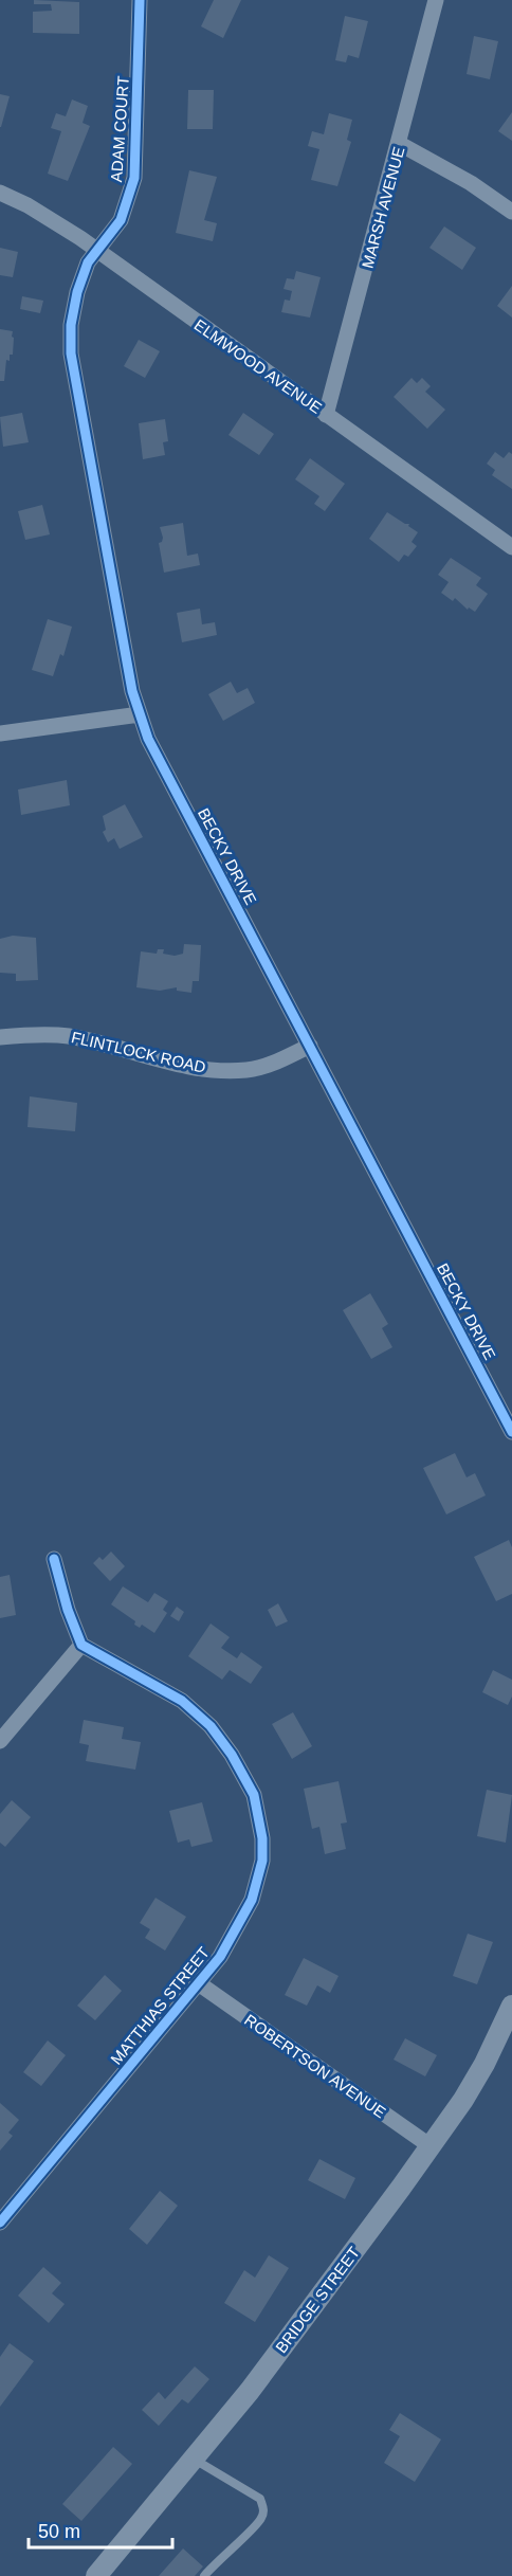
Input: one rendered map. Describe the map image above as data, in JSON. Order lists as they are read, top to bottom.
{
  "streets": {
    "street": [
      "ADAM COURT",
      "MARSH AVENUE",
      "ELMWOOD AVENUE",
      "BECKY DRIVE",
      "FLINTLOCK ROAD",
      "MATTHIAS STREET",
      "ROBERTSON AVENUE",
      "BRIDGE STREET"
    ]
  },
  "crossings": [
    ["ADAM COURT", "ELMWOOD AVENUE"],
    ["ADAM COURT", "BECKY DRIVE"],
    ["MARSH AVENUE", "ELMWOOD AVENUE"],
    ["ELMWOOD AVENUE", "BECKY DRIVE"],
    ["BECKY DRIVE", "FLINTLOCK ROAD"],
    ["MATTHIAS STREET", "ROBERTSON AVENUE"],
    ["ROBERTSON AVENUE", "BRIDGE STREET"]
  ],
  "scale_bar": "50 m"
}
